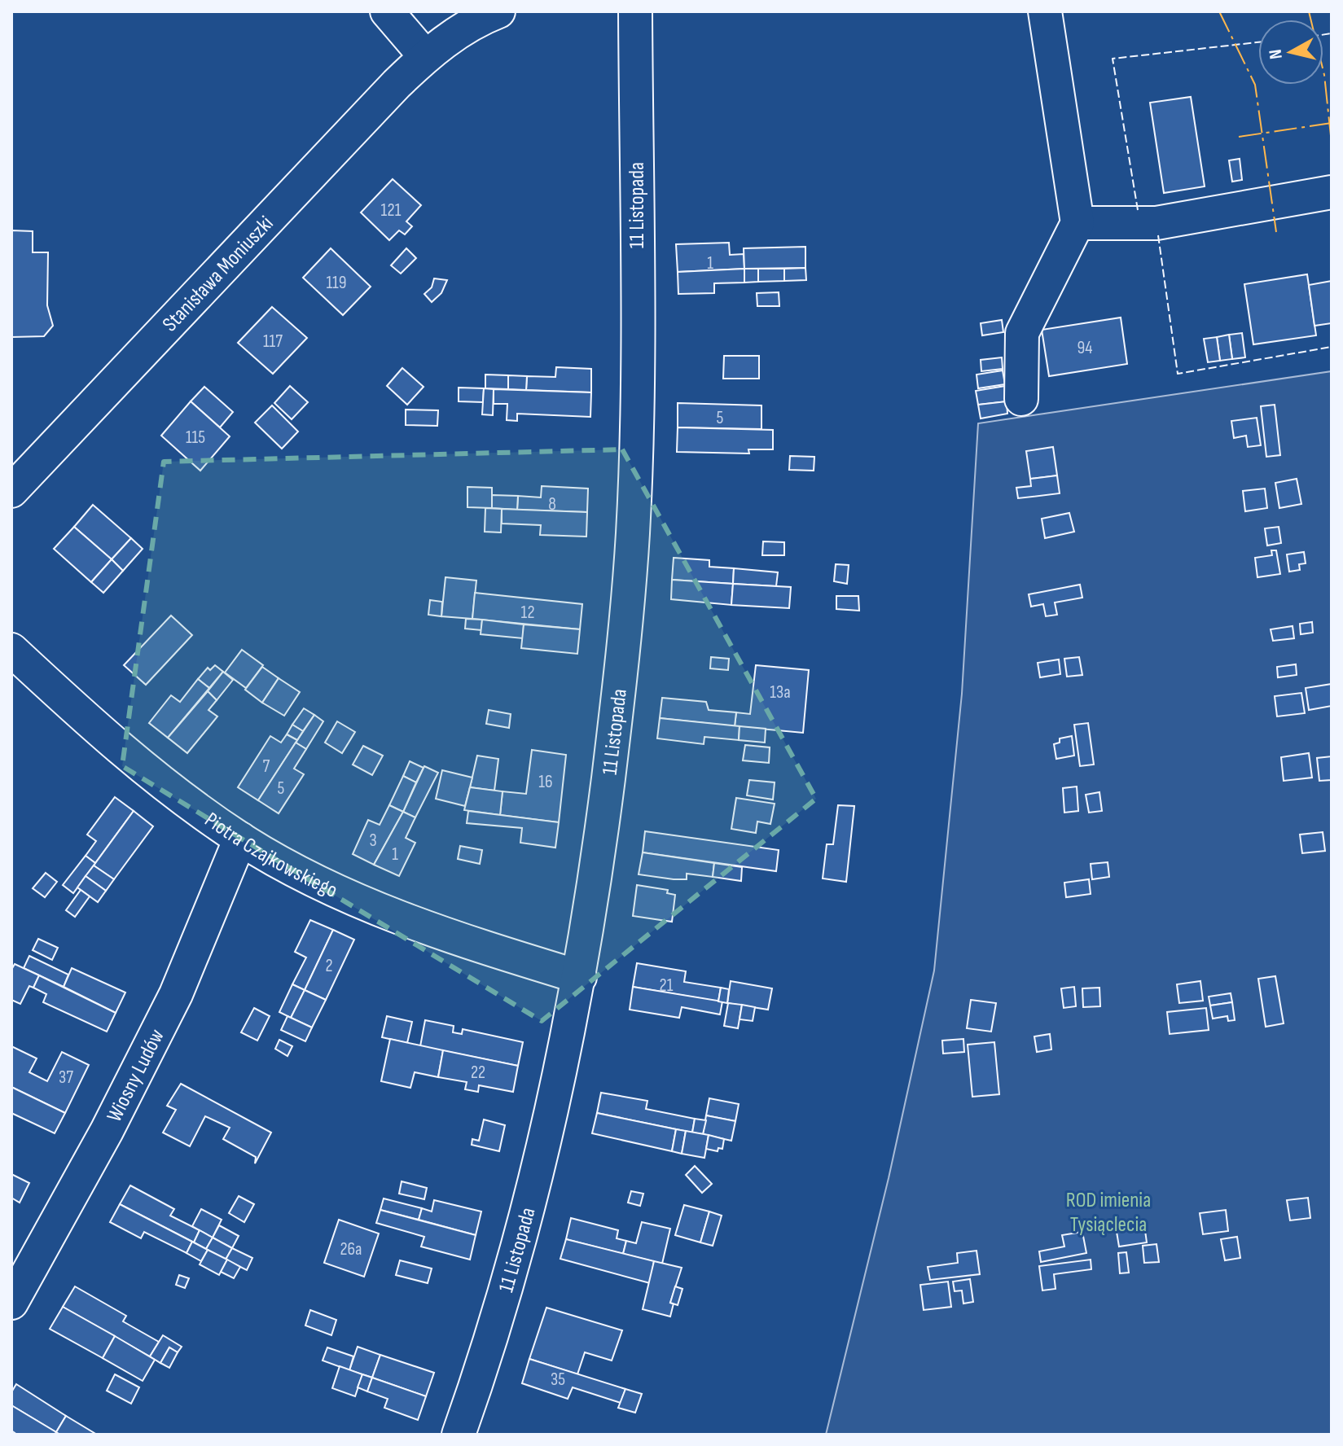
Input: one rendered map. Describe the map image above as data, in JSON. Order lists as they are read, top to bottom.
{
  "streets": {
    "street": [
      "11 Listopada",
      "Stanisława Moniuszki",
      "Piotra Czajkowskiego",
      "Wiosny Ludów"
    ]
  },
  "crossings": [
    ["11 Listopada", "Piotra Czajkowskiego"],
    ["Piotra Czajkowskiego", "Wiosny Ludów"]
  ],
  "parks": ["ROD imienia Tysiąclecia"],
  "house_numbers": [
    "121",
    "1",
    "119",
    "117",
    "94",
    "5",
    "115",
    "8",
    "12",
    "13a",
    "7",
    "16",
    "5",
    "3",
    "1",
    "2",
    "21",
    "22",
    "37",
    "26a",
    "35"
  ],
  "north": "left"
}
